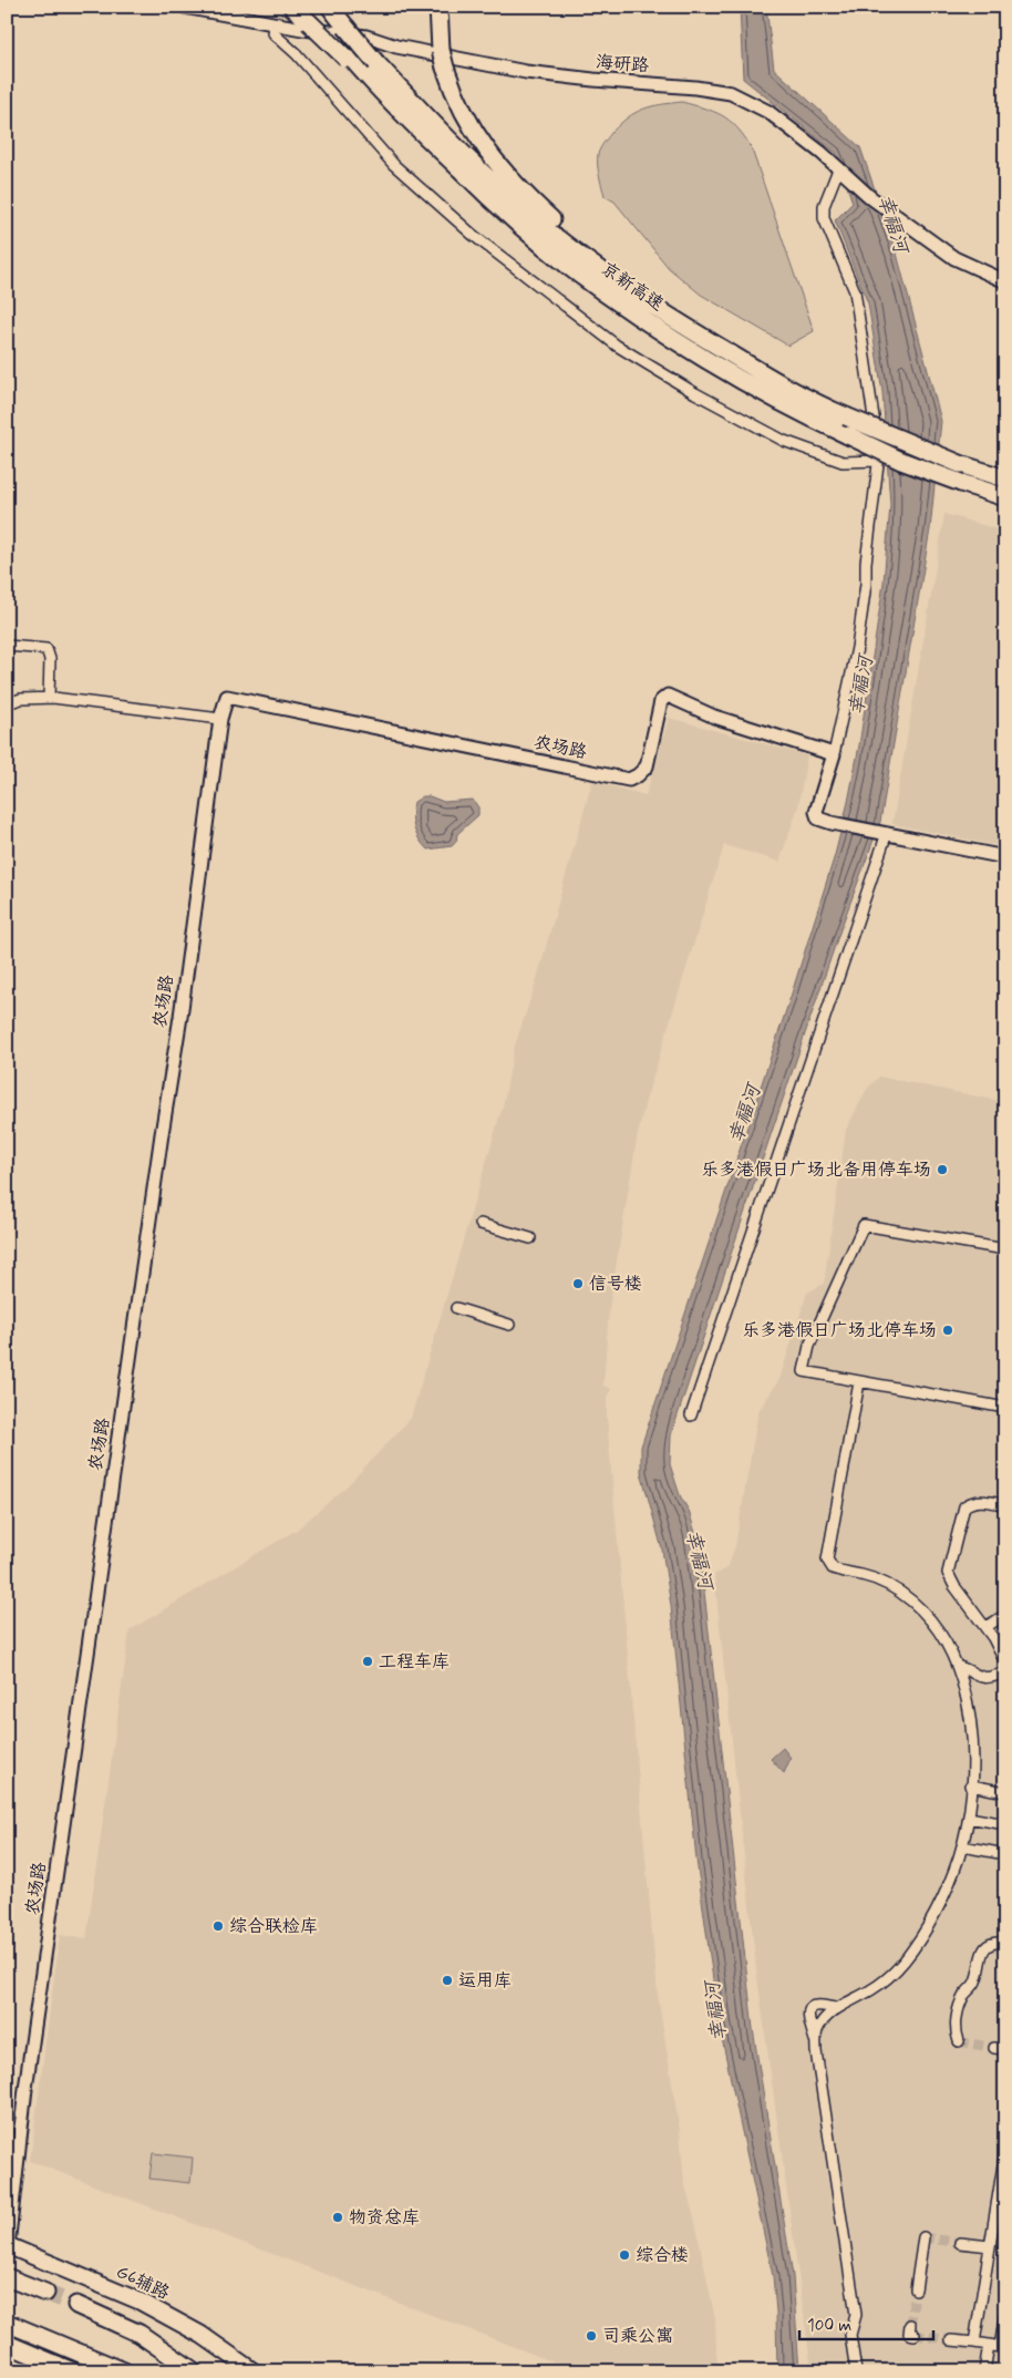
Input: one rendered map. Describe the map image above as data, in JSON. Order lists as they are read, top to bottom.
{
  "streets": {
    "highway": ["京新高速"],
    "main road": ["G6辅路"],
    "street": ["海研路", "农场路"]
  },
  "crossings": [
    ["农场路", "G6辅路"]
  ],
  "water": ["幸福河"],
  "places": [
    "乐多港假日广场北备用停车场",
    "信号楼",
    "乐多港假日广场北停车场",
    "工程车库",
    "综合联检库",
    "运用库",
    "物资总库",
    "综合楼",
    "司乘公寓"
  ],
  "scale_bar": "100 m"
}
